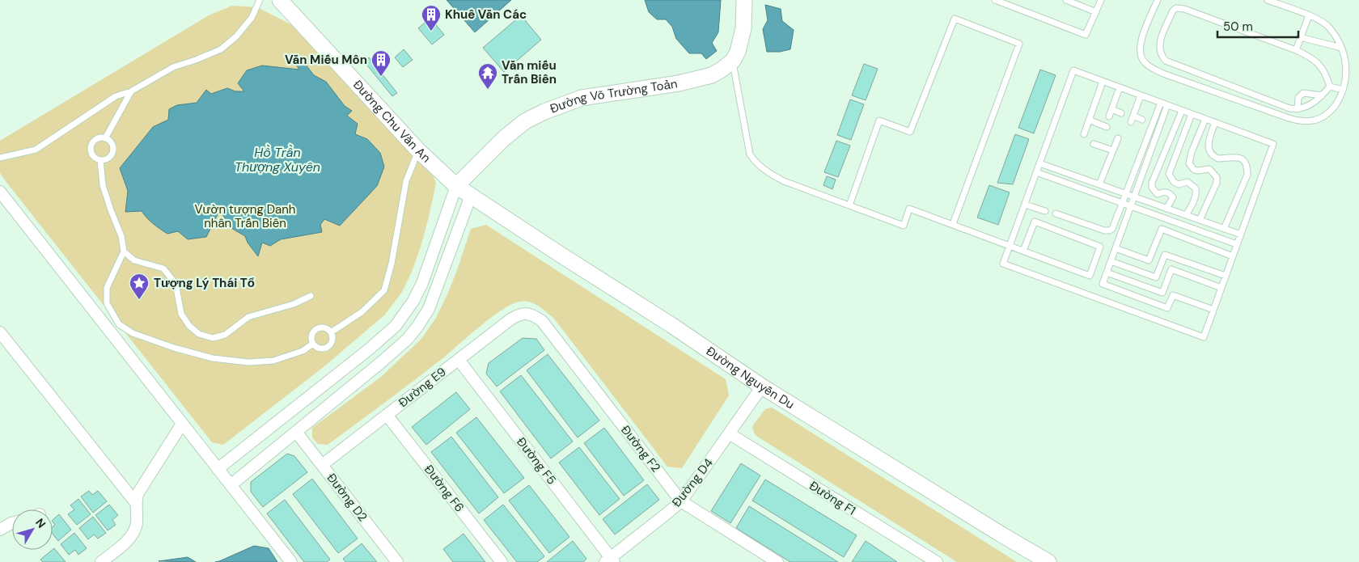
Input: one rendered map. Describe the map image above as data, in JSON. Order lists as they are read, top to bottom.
{
  "streets": {
    "main road": ["Đường Võ Trường Toản", "Đường Chu Văn An", "Đường Nguyễn Du"],
    "street": [
      "Đường E9",
      "Đường F2",
      "Đường F5",
      "Đường D4",
      "Đường F6",
      "Đường D2",
      "Đường F1"
    ]
  },
  "crossings": [
    ["Đường Võ Trường Toản", "Đường Chu Văn An"],
    ["Đường Võ Trường Toản", "Đường Nguyễn Du"],
    ["Đường Chu Văn An", "Đường Nguyễn Du"],
    ["Đường Nguyễn Du", "Đường D4"],
    ["Đường E9", "Đường F2"],
    ["Đường E9", "Đường F5"],
    ["Đường E9", "Đường F6"],
    ["Đường E9", "Đường D2"],
    ["Đường F2", "Đường D4"],
    ["Đường F5", "Đường D4"],
    ["Đường D4", "Đường F1"]
  ],
  "water": ["Hồ Trần Thượng Xuyên"],
  "parks": ["Vườn tượng Danh nhân Trấn Biên"],
  "places": {
    "building": ["Khuê Văn Các", "Văn Miếu Môn"],
    "temple": ["Văn miếu Trấn Biên"],
    "place": ["Tượng Lý Thái Tổ"]
  },
  "scale_bar": "50 m",
  "north": "top right"
}
